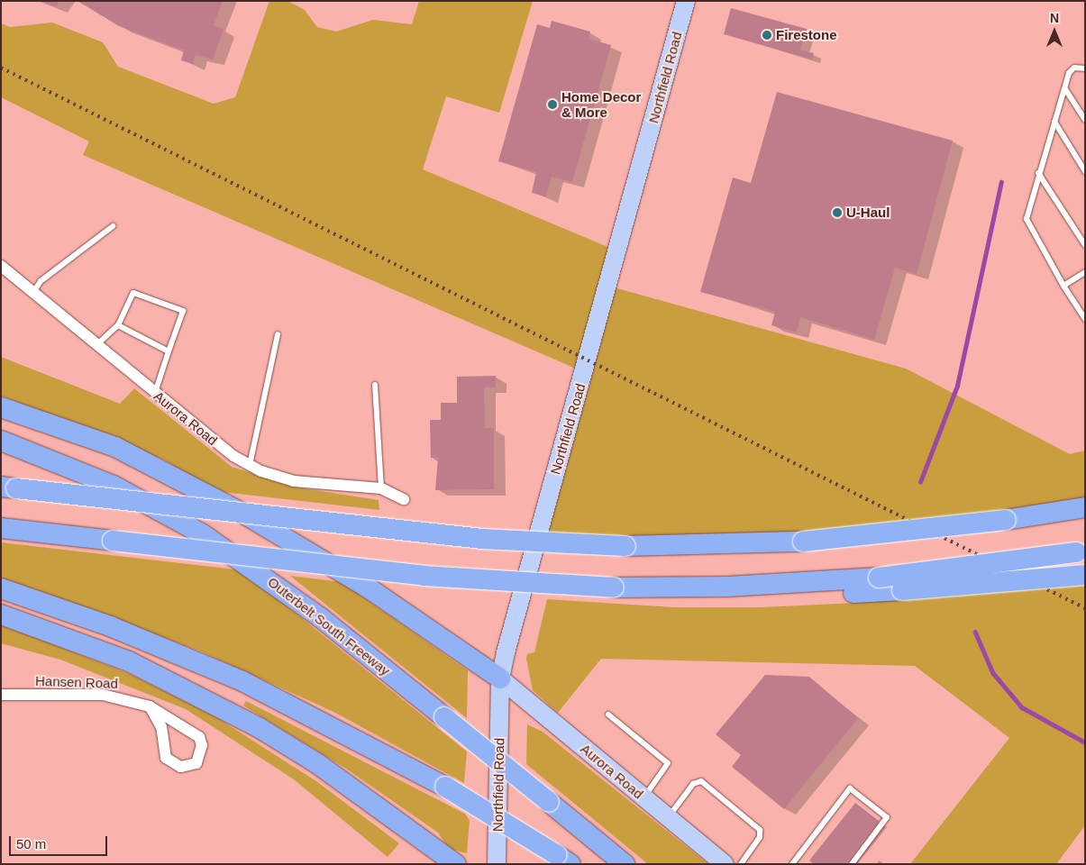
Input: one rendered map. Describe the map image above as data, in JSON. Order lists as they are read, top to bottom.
{
  "streets": {
    "highway": ["Outerbelt South Freeway"],
    "main road": ["Northfield Road", "Aurora Road"],
    "street": ["Hansen Road"]
  },
  "crossings": [
    ["Northfield Road", "Aurora Road"]
  ],
  "places": ["Firestone", "Home Decor & More", "U-Haul"],
  "scale_bar": "50 m",
  "north": "top"
}
